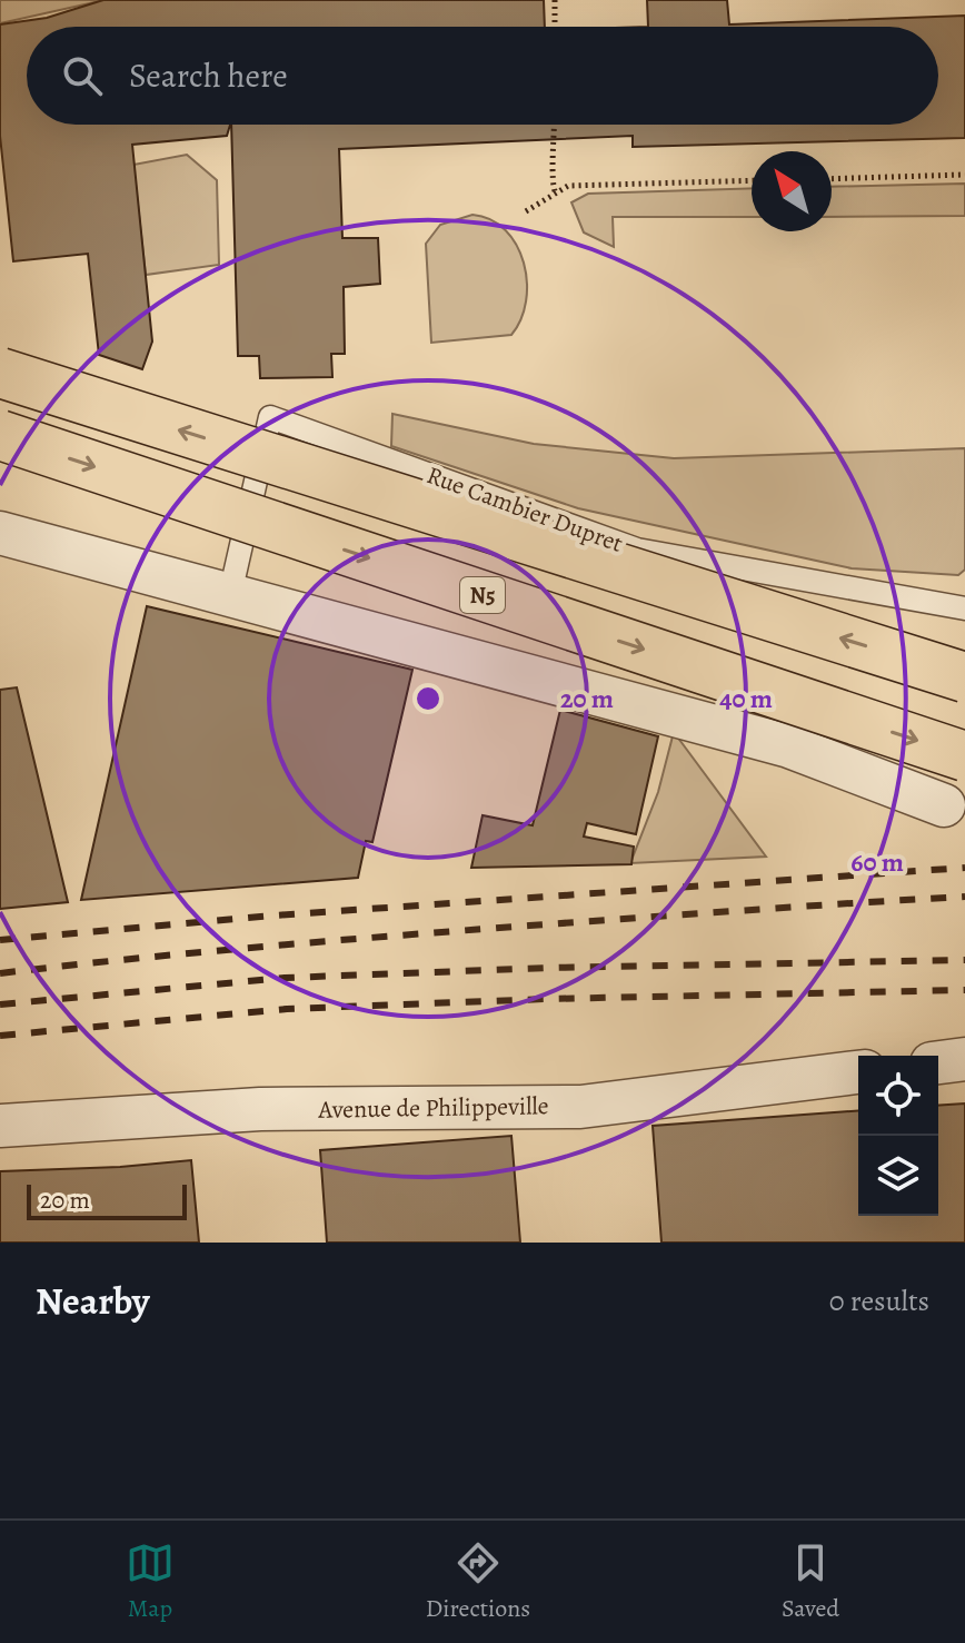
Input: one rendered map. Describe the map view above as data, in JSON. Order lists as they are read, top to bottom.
{
  "streets": {
    "main road": ["N5"],
    "street": ["Avenue de Philippeville"],
    "lane": ["Rue Cambier Dupret"]
  },
  "scale_bar": "20 m",
  "north": "top left",
  "page": {
    "search": "Search here",
    "scale": "20 m",
    "heading": ["Nearby", "0 results"],
    "nav": ["Map", "Directions", "Saved"]
  },
  "rings": ["20 m", "40 m", "60 m"]
}
